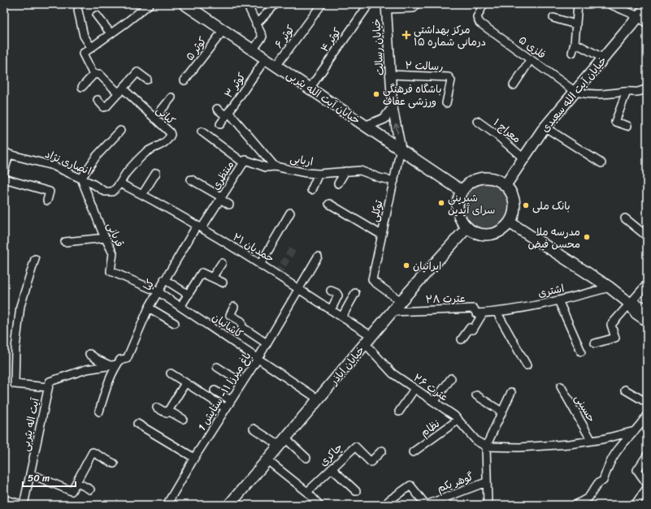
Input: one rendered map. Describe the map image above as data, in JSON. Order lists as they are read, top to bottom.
{
  "streets": {
    "main road": ["خیابان آیت الله سعیدی", "خیابان آیت الله یثربی", "خیابان اباذر"],
    "street": [
      "کوثر ۶",
      "کوثر ۴",
      "خیابان رسالت",
      "فلزی ۵",
      "کوثر ۵",
      "رسالت ۲",
      "کوثر ۳",
      "کیانی",
      "معراج ۱",
      "اربابی",
      "انصاری نژاد",
      "منتظری",
      "توکلی",
      "قربانی",
      "حمدیان ۲۱",
      "کیا",
      "اشتری",
      "عترت ۲۸",
      "کاشانیان",
      "عترت ۲۶",
      "باغ میرزا ۱۱- ستایش 1",
      "حسینی",
      "آیت اله یثربی",
      "نظام",
      "چاکری",
      "گوهر یکم"
    ]
  },
  "crossings": [
    ["کوثر ۶", "خیابان آیت الله یثربی"],
    ["کوثر ۴", "خیابان آیت الله یثربی"],
    ["خیابان رسالت", "رسالت ۲"],
    ["خیابان رسالت", "خیابان آیت الله یثربی"],
    ["خیابان رسالت", "توکلی"],
    ["فلزی ۵", "خیابان آیت الله سعیدی"],
    ["کوثر ۵", "خیابان آیت الله یثربی"],
    ["کوثر ۳", "خیابان آیت الله یثربی"],
    ["کوثر ۳", "اربابی"],
    ["خیابان آیت الله سعیدی", "خیابان آیت الله یثربی"],
    ["خیابان آیت الله سعیدی", "معراج ۱"],
    ["خیابان آیت الله سعیدی", "خیابان اباذر"],
    ["خیابان آیت الله یثربی", "توکلی"],
    ["خیابان آیت الله یثربی", "خیابان اباذر"],
    ["کیانی", "انصاری نژاد"],
    ["کیانی", "حمدیان ۲۱"],
    ["اربابی", "منتظری"],
    ["اربابی", "توکلی"],
    ["انصاری نژاد", "قربانی"],
    ["انصاری نژاد", "حمدیان ۲۱"],
    ["منتظری", "حمدیان ۲۱"],
    ["منتظری", "کیا"],
    ["توکلی", "خیابان اباذر"],
    ["قربانی", "کیا"],
    ["قربانی", "کاشانیان"],
    ["حمدیان ۲۱", "کیا"],
    ["حمدیان ۲۱", "خیابان اباذر"],
    ["حمدیان ۲۱", "عترت ۲۶"],
    ["حمدیان ۲۱", "باغ میرزا ۱۱- ستایش 1"],
    ["کیا", "کاشانیان"],
    ["اشتری", "عترت ۲۸"],
    ["عترت ۲۸", "خیابان اباذر"],
    ["کاشانیان", "خیابان اباذر"],
    ["کاشانیان", "باغ میرزا ۱۱- ستایش 1"],
    ["خیابان اباذر", "عترت ۲۶"],
    ["عترت ۲۶", "نظام"]
  ],
  "places": {
    "health": ["مرکز بهداشتی درمانی شماره ۱۵"],
    "other": [
      "باشگاه فرهنگی ورزشی عفاف",
      "شیرینی سرای آیدین",
      "بانک ملی",
      "مدرسه ملا محسن فیض",
      "ایرانیان"
    ]
  },
  "scale_bar": "50 m"
}
